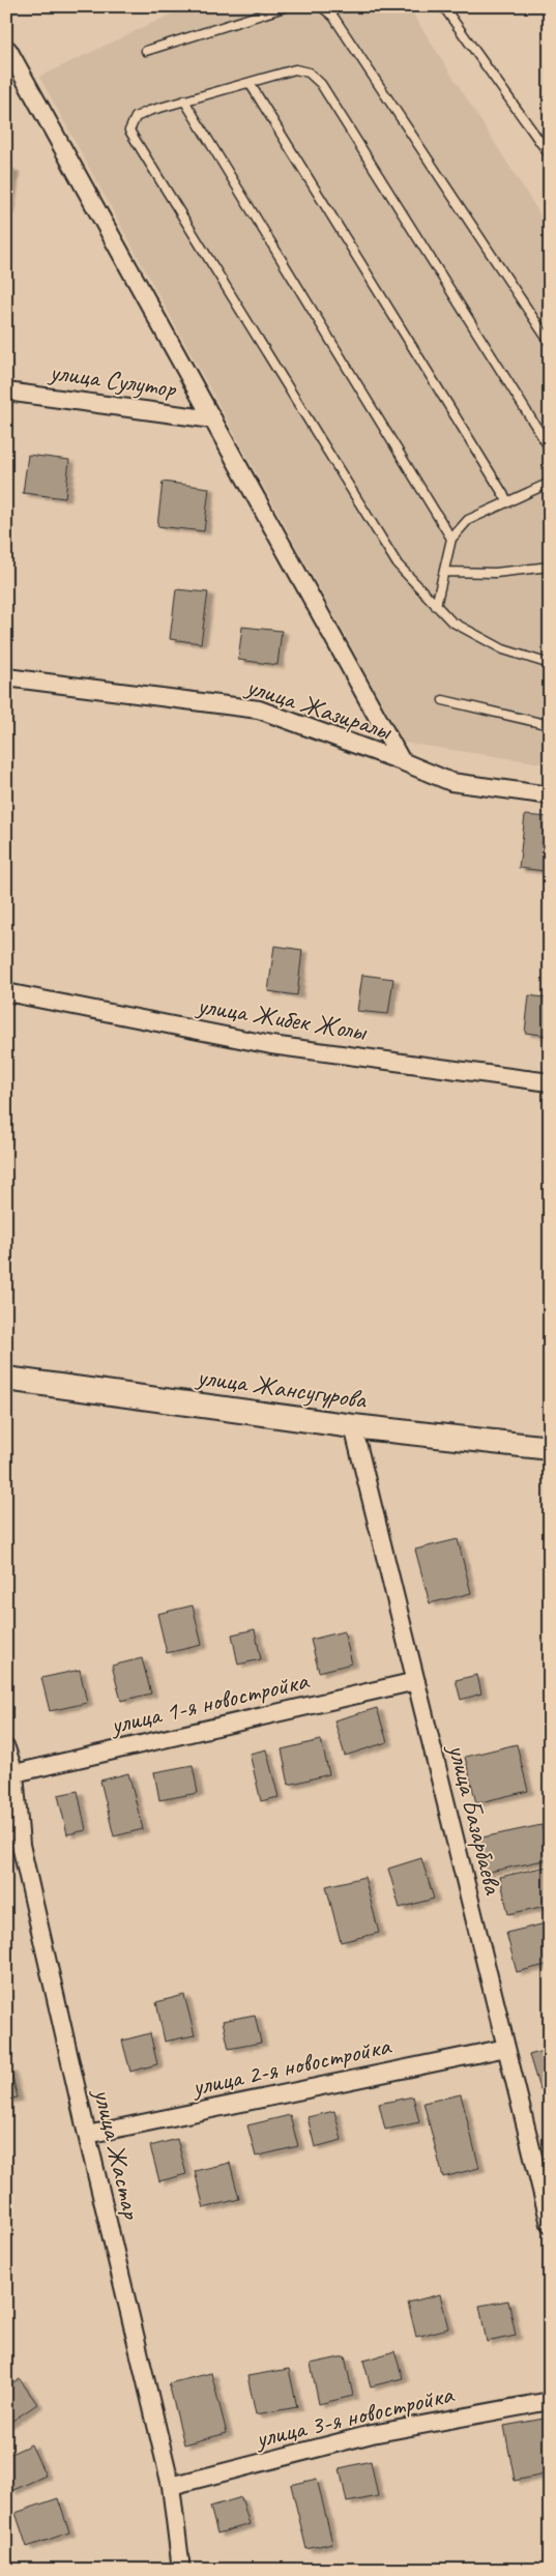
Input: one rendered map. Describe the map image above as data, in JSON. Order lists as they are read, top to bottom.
{
  "streets": {
    "main road": ["улица Жансугурова"],
    "street": [
      "улица Сулутор",
      "улица Жазиралы",
      "улица Жибек Жолы",
      "улица 1-я новостройка",
      "улица Базарбаева",
      "улица 2-я новостройка",
      "улица Жастар",
      "улица 3-я новостройка"
    ]
  },
  "crossings": [
    ["улица Жансугурова", "улица Базарбаева"],
    ["улица 1-я новостройка", "улица Базарбаева"],
    ["улица 1-я новостройка", "улица Жастар"],
    ["улица Базарбаева", "улица 2-я новостройка"],
    ["улица 2-я новостройка", "улица Жастар"],
    ["улица Жастар", "улица 3-я новостройка"]
  ]
}
